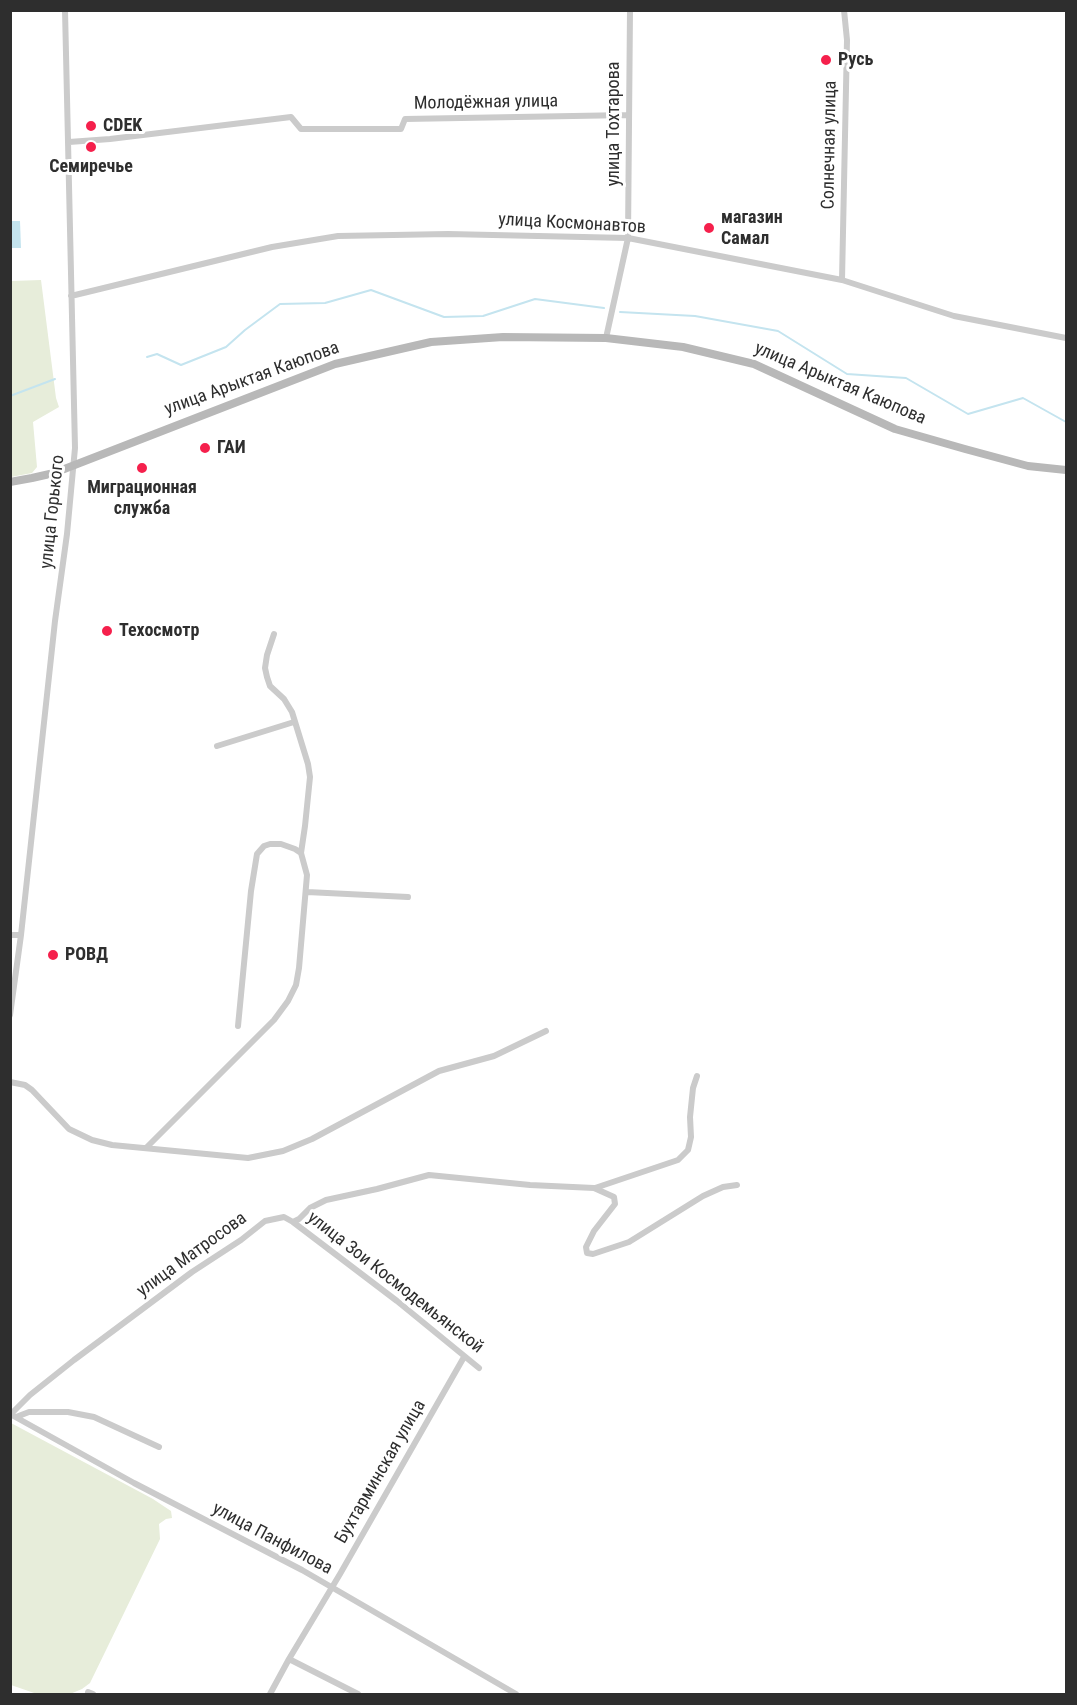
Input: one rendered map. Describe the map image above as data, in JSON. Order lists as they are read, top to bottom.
{
  "streets": {
    "street": [
      "Молодёжная улица",
      "улица Тохтарова",
      "Солнечная улица",
      "улица Космонавтов",
      "улица Арыктая Каюпова",
      "улица Горького",
      "улица Матросова",
      "улица Зои Космодемьянской",
      "Бухтарминская улица",
      "улица Панфилова"
    ]
  },
  "crossings": [
    ["Молодёжная улица", "улица Тохтарова"],
    ["Молодёжная улица", "улица Горького"],
    ["улица Тохтарова", "улица Космонавтов"],
    ["улица Тохтарова", "улица Арыктая Каюпова"],
    ["Солнечная улица", "улица Космонавтов"],
    ["улица Космонавтов", "улица Горького"],
    ["улица Арыктая Каюпова", "улица Горького"],
    ["улица Матросова", "улица Зои Космодемьянской"],
    ["улица Матросова", "улица Панфилова"],
    ["улица Зои Космодемьянской", "Бухтарминская улица"],
    ["Бухтарминская улица", "улица Панфилова"]
  ],
  "places": [
    "Русь",
    "CDEK",
    "Семиречье",
    "магазин Самал",
    "ГАИ",
    "Миграционная служба",
    "Техосмотр",
    "РОВД"
  ]
}
